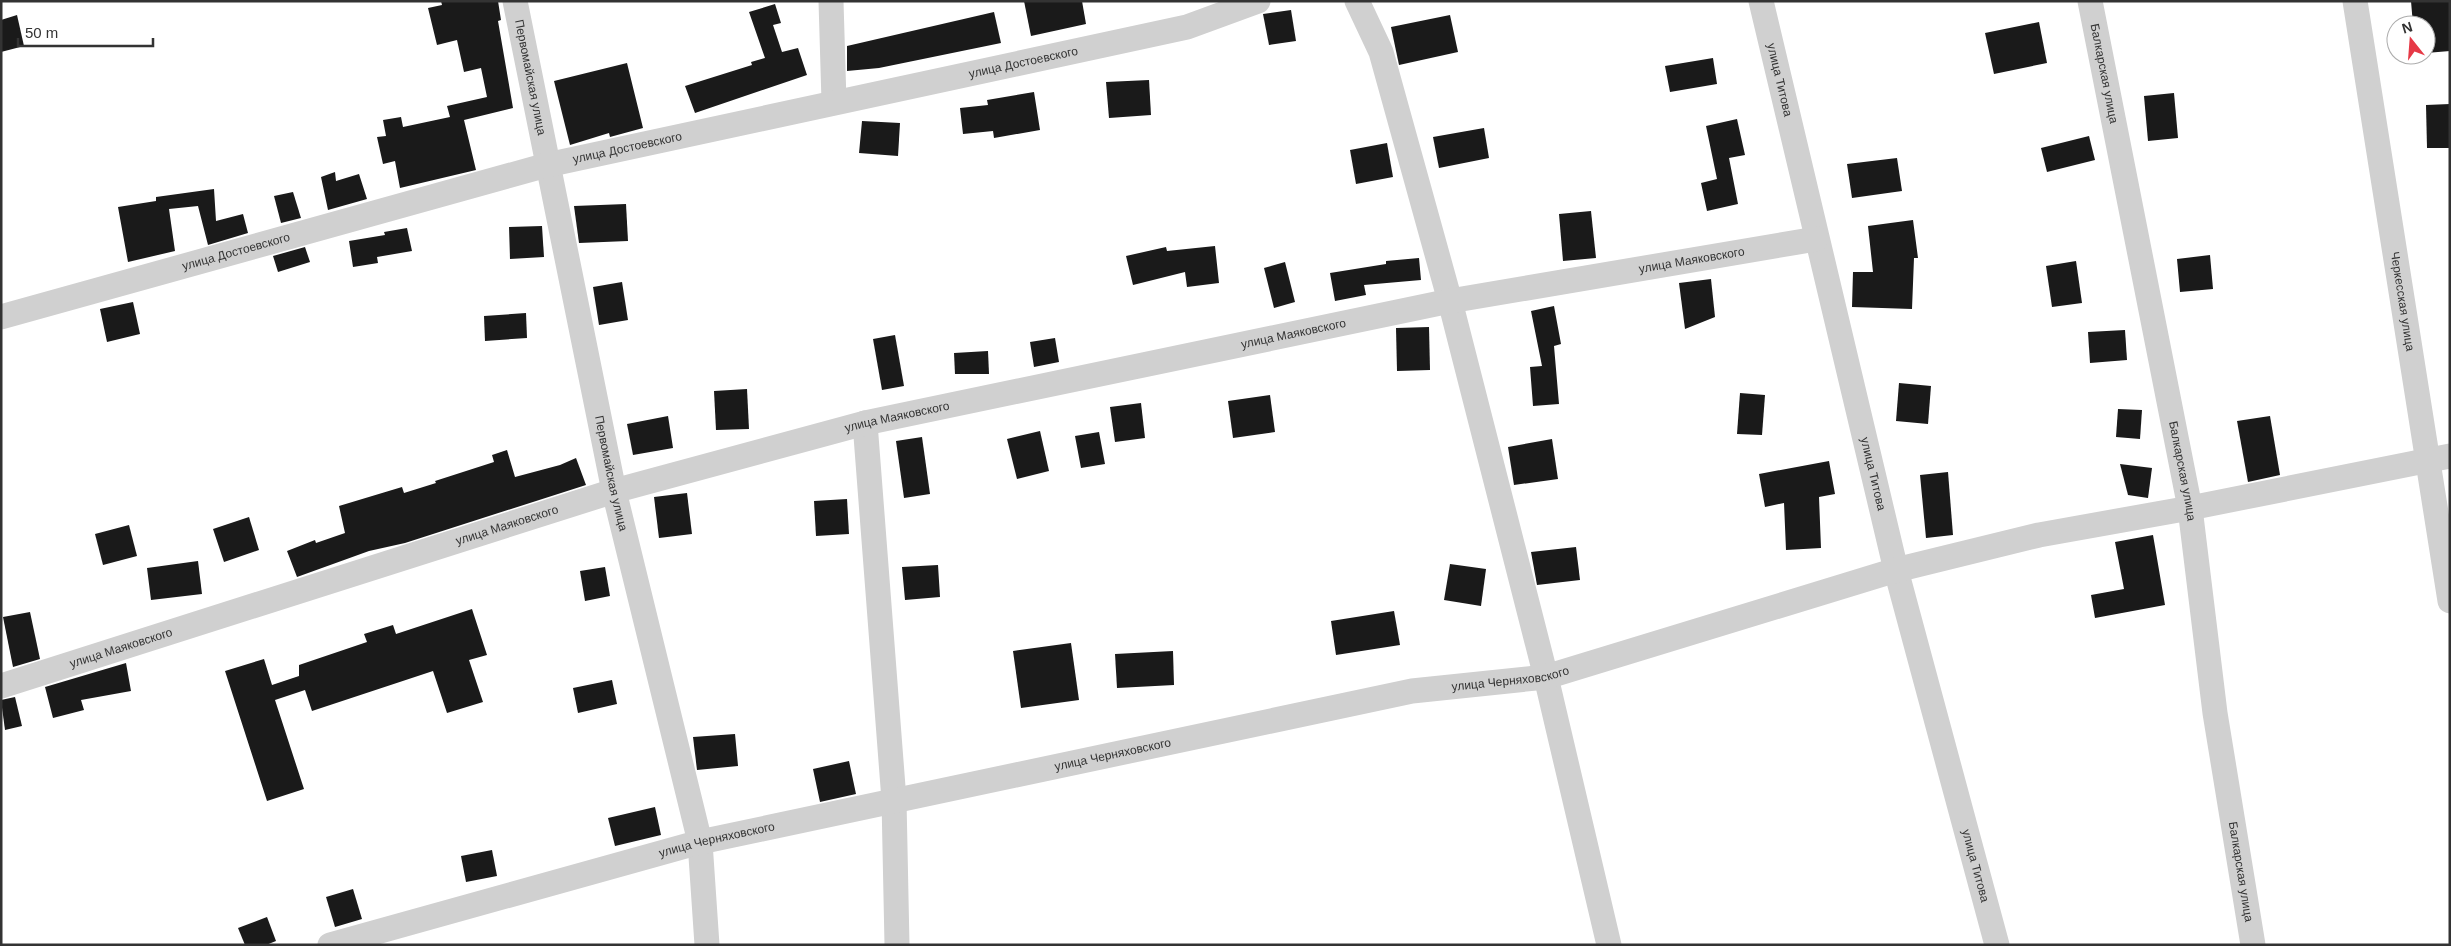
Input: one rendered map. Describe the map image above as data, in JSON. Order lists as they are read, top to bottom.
{
  "streets": {
    "street": [
      "улица Достоевского",
      "Балкарская улица",
      "Первомайская улица",
      "улица Титова",
      "улица Маяковского",
      "Черкесская улица",
      "улица Черняховского"
    ]
  },
  "crossings": [
    ["улица Достоевского", "Первомайская улица"],
    ["Балкарская улица", "улица Черняховского"],
    ["Первомайская улица", "улица Маяковского"],
    ["Первомайская улица", "улица Черняховского"],
    ["улица Титова", "улица Маяковского"],
    ["улица Титова", "улица Черняховского"],
    ["Черкесская улица", "улица Черняховского"]
  ],
  "scale_bar": "50 m",
  "north": "top"
}
